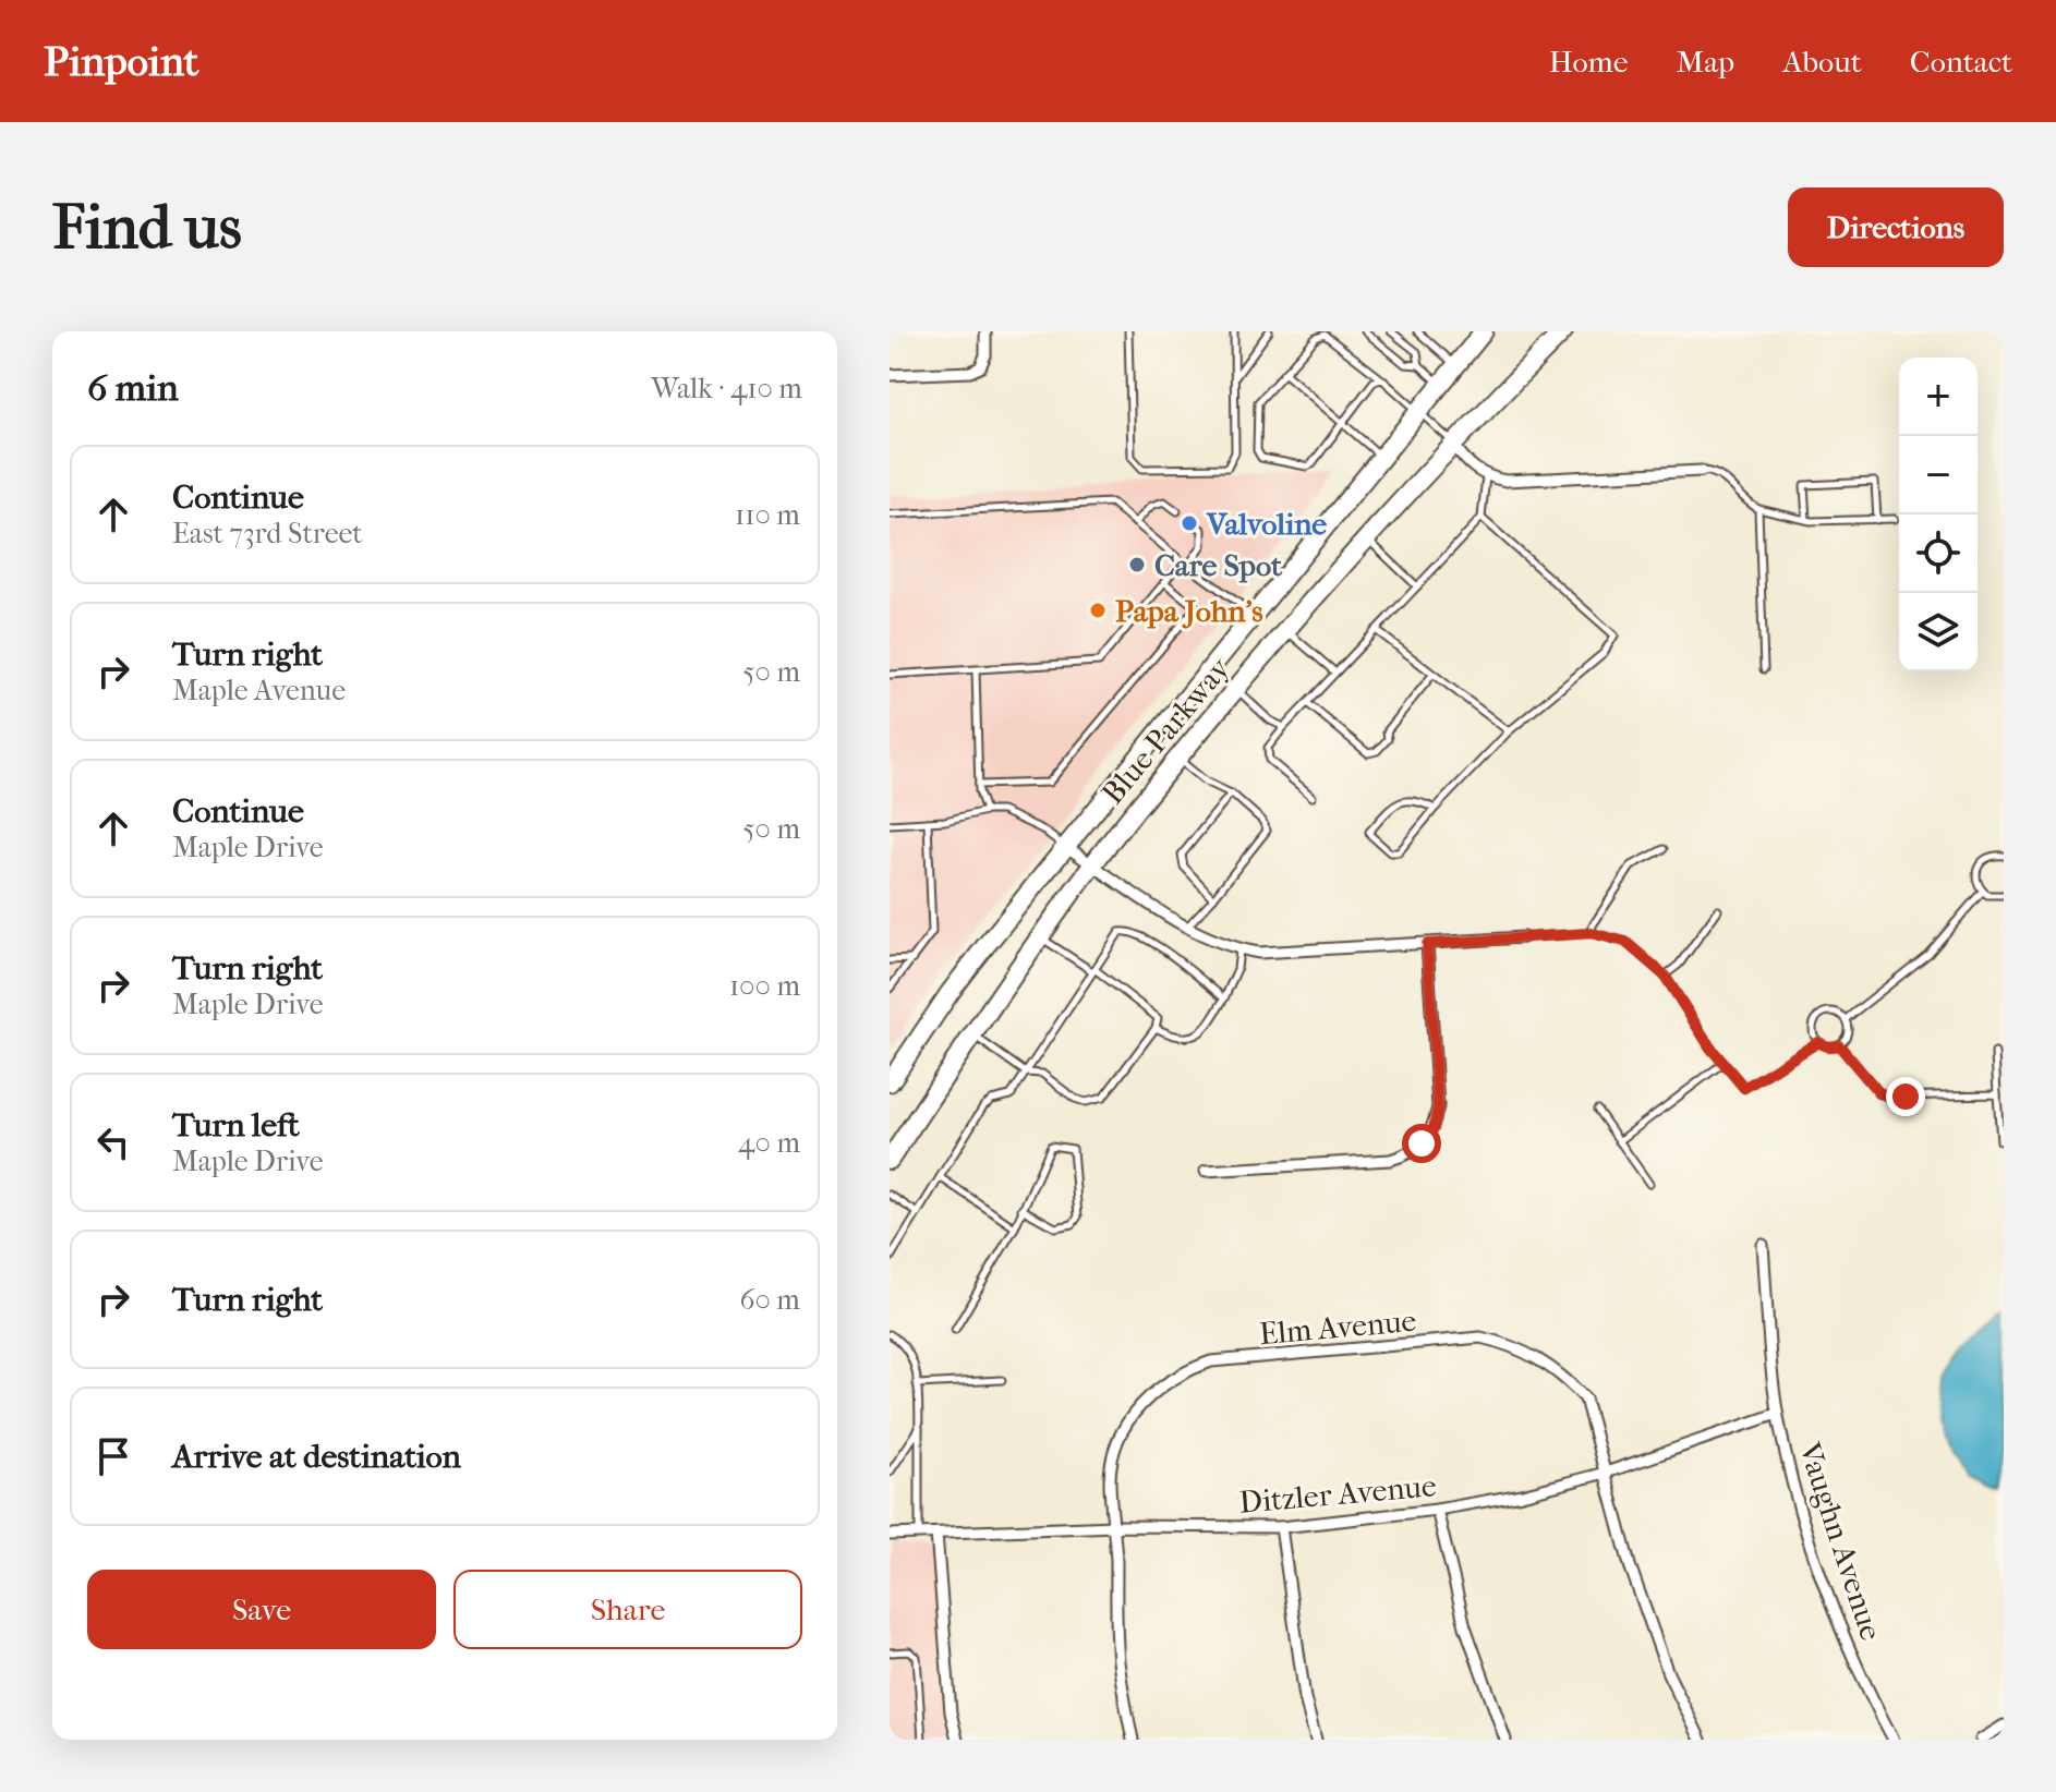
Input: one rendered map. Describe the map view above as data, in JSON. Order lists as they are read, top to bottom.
{
  "streets": {
    "highway": ["Blue Parkway"],
    "street": ["Elm Avenue", "Ditzler Avenue", "Vaughn Avenue"]
  },
  "crossings": [
    ["Elm Avenue", "Ditzler Avenue"],
    ["Ditzler Avenue", "Vaughn Avenue"]
  ],
  "places": ["Valvoline", "Care Spot", "Papa John's"],
  "page": {
    "header": "Pinpoint",
    "nav": [
      "Home",
      "Map",
      "About",
      "Contact"
    ],
    "buttons": [
      "Directions",
      ["Save", "Share"]
    ],
    "title": "Find us",
    "heading": ["6 min", "Walk · 410 m"],
    "map_buttons": ["+", "−"],
    "list": [
      ["Continue", "East 73rd Street", "110 m"],
      ["Turn right", "Maple Avenue", "50 m"],
      ["Continue", "Maple Drive", "50 m"],
      ["Turn right", "Maple Drive", "100 m"],
      ["Turn left", "Maple Drive", "40 m"],
      ["Turn right", "60 m"],
      "Arrive at destination"
    ]
  }
}
